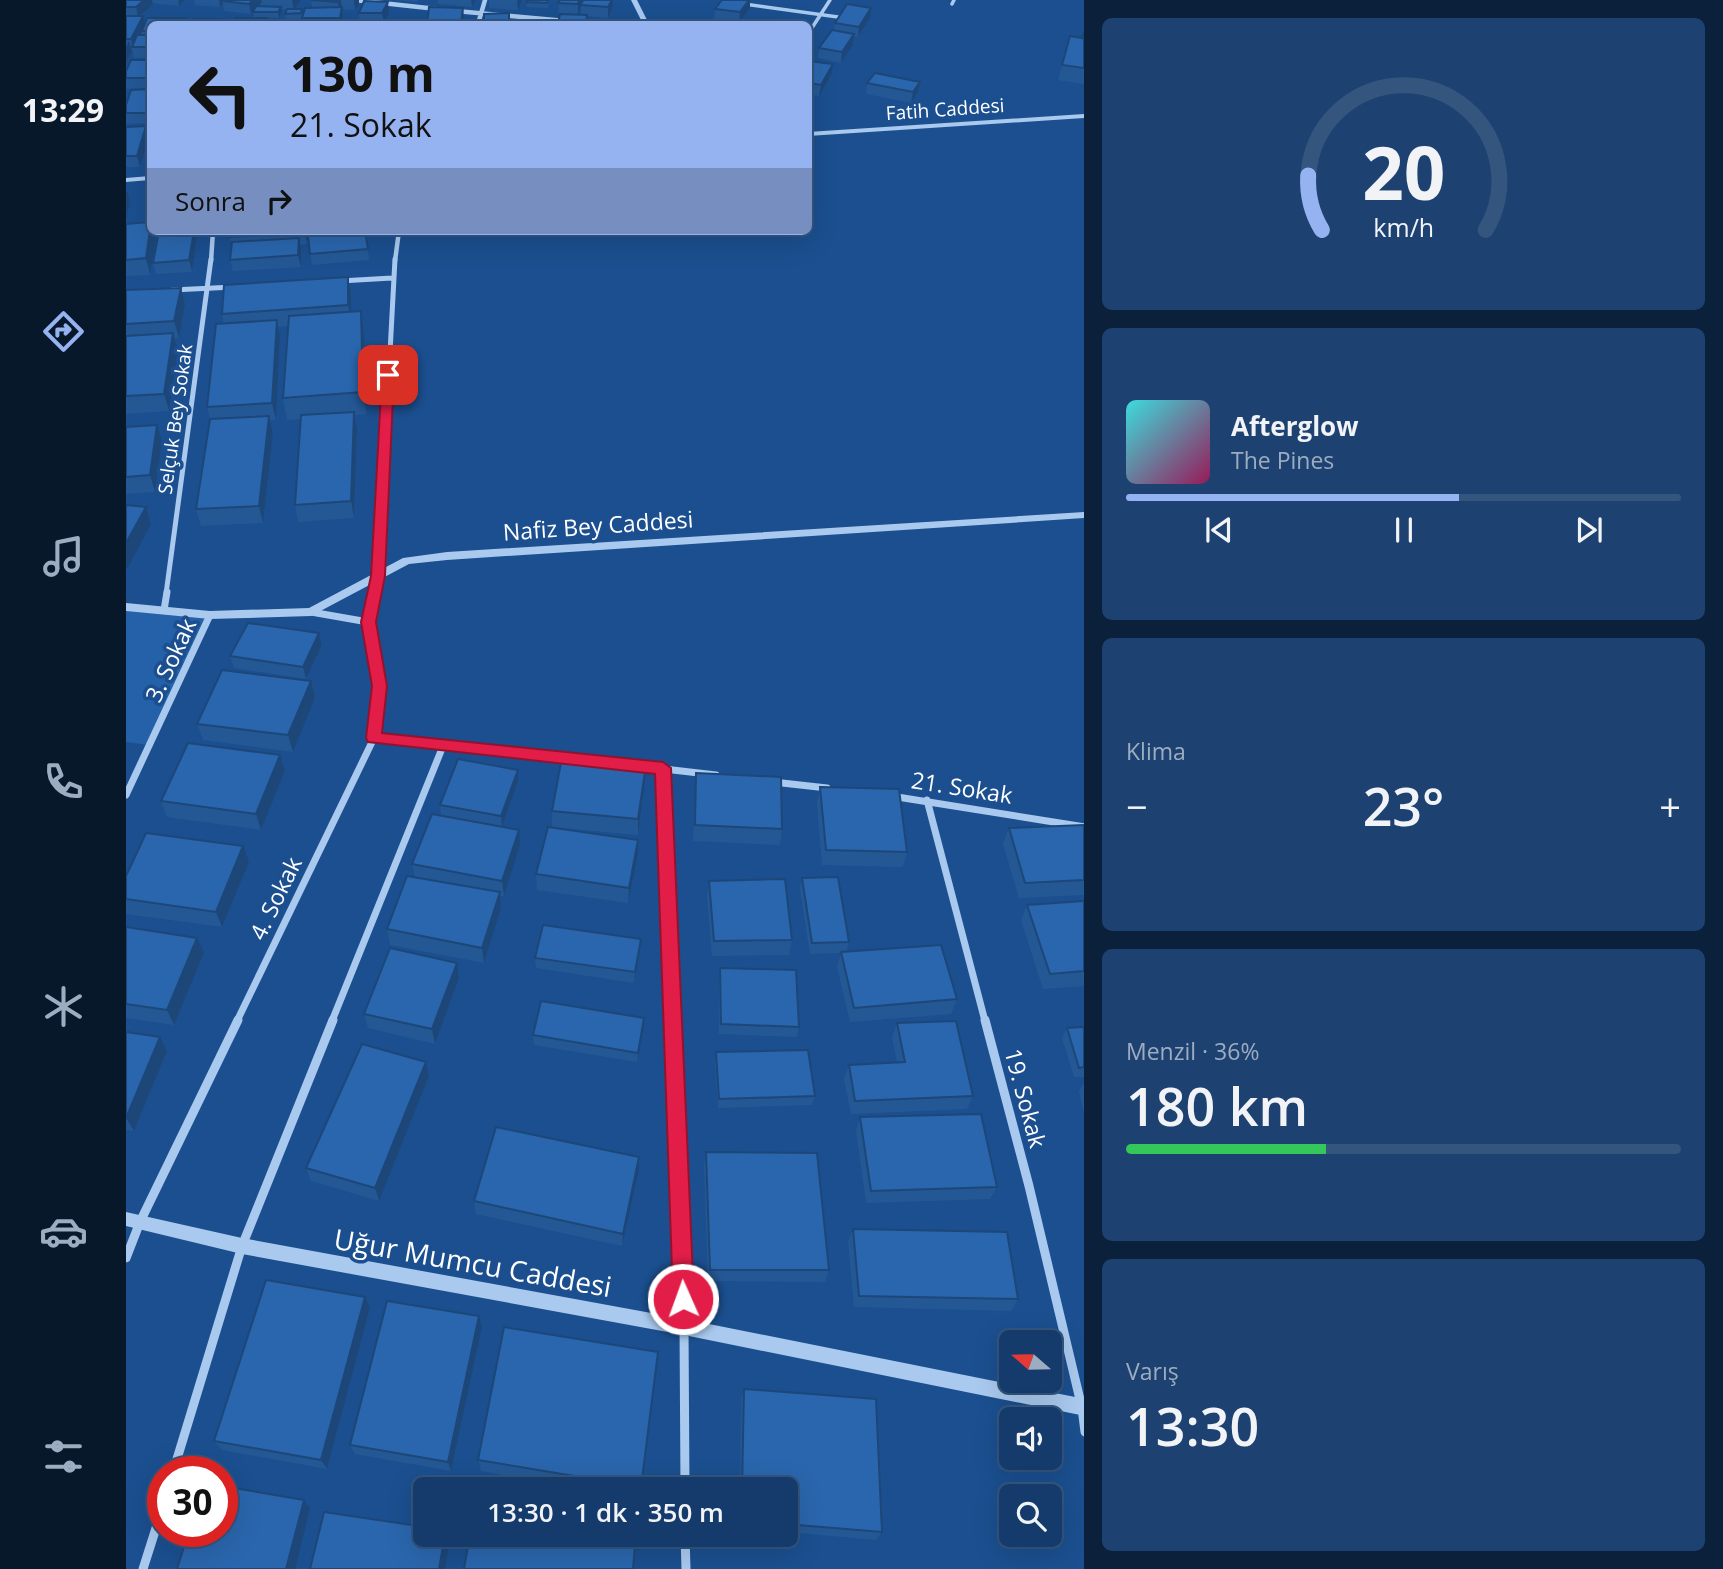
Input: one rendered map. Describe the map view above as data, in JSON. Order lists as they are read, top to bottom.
{
  "streets": {
    "street": [
      "Fatih Caddesi",
      "Selçuk Bey Sokak",
      "Nafiz Bey Caddesi",
      "3. Sokak",
      "21. Sokak",
      "4. Sokak",
      "19. Sokak",
      "Uğur Mumcu Caddesi"
    ]
  },
  "crossings": [
    ["Selçuk Bey Sokak", "Nafiz Bey Caddesi"],
    ["Nafiz Bey Caddesi", "3. Sokak"],
    ["Nafiz Bey Caddesi", "4. Sokak"],
    ["21. Sokak", "19. Sokak"],
    ["4. Sokak", "Uğur Mumcu Caddesi"],
    ["19. Sokak", "Uğur Mumcu Caddesi"]
  ],
  "north": "left",
  "page": {
    "tabs": "13:29",
    "turn": ["130 m", "21. Sokak"],
    "then": "Sonra",
    "song": ["Afterglow", "The Pines"],
    "tile": [
      "Klima",
      ["Menzil · 36%", "180 km"],
      ["Varış", "13:30"]
    ],
    "heat": ["−", "23°", "+"],
    "limit": "30",
    "trip": "13:30 · 1 dk · 350 m",
    "gauge": ["20", "km/h"]
  }
}
